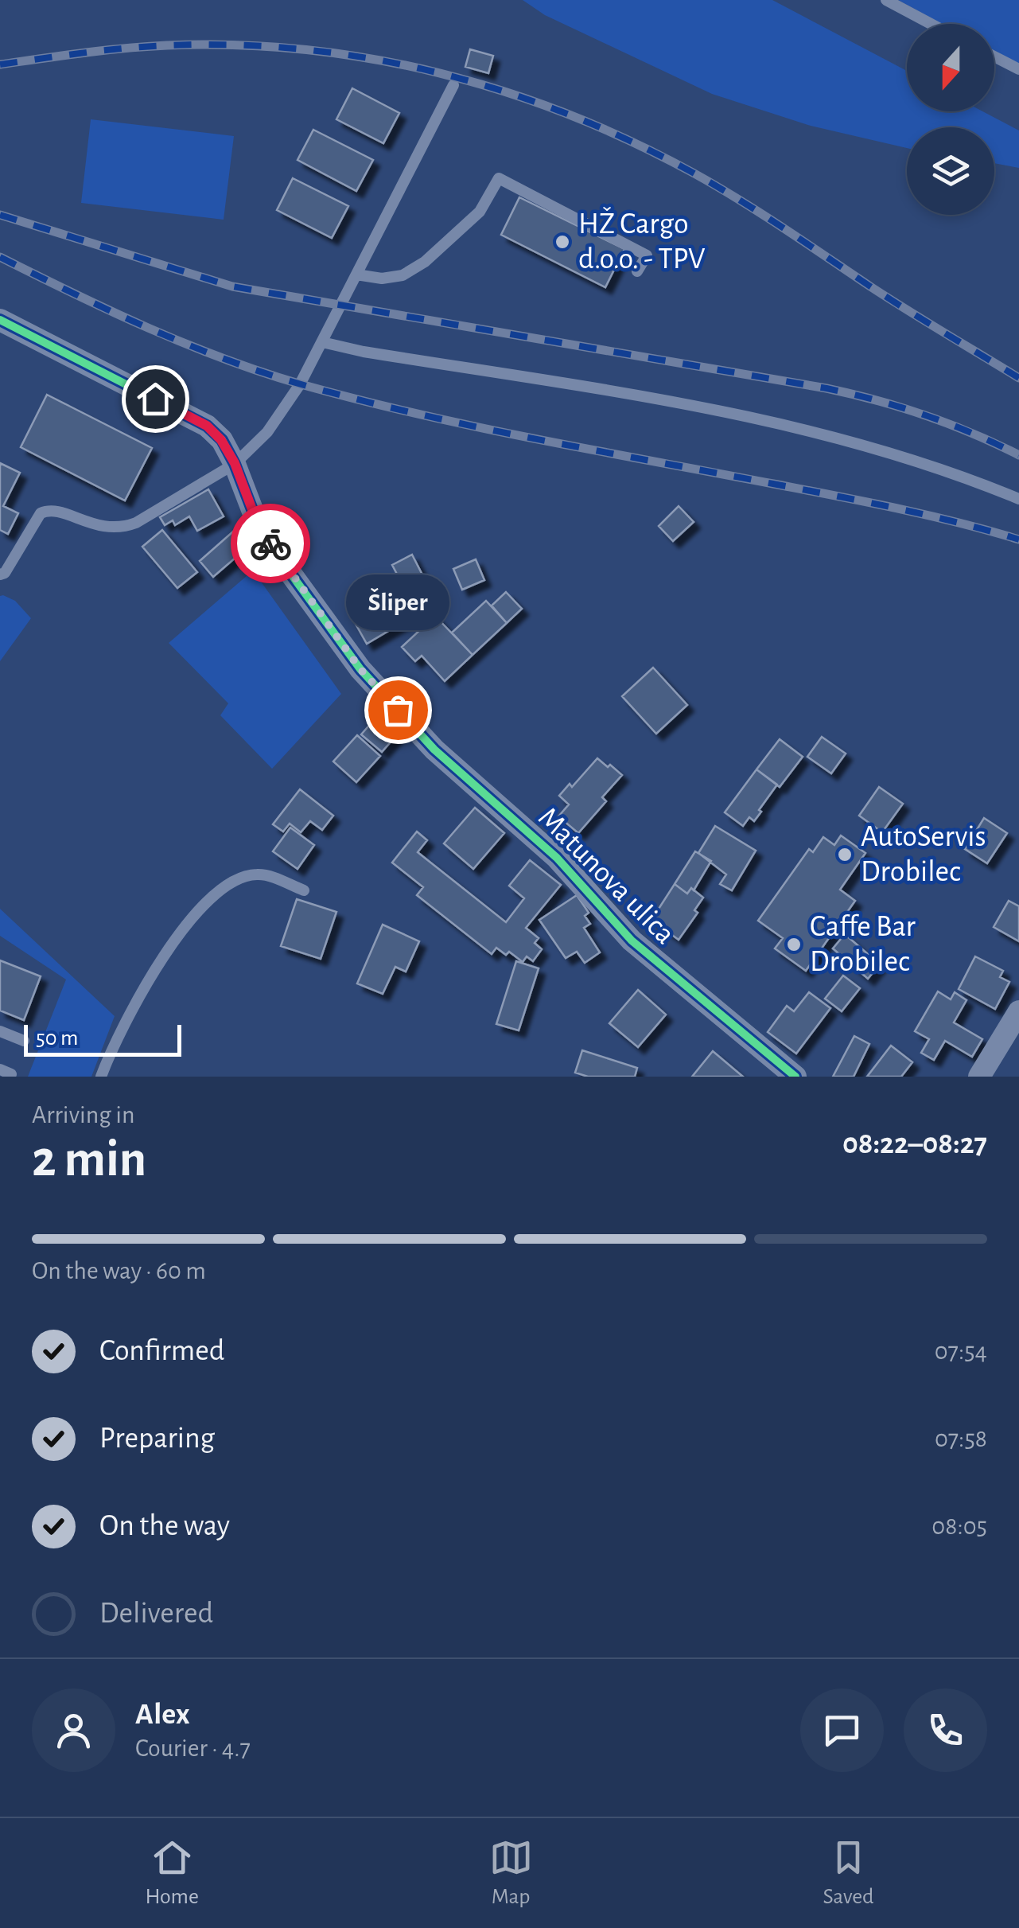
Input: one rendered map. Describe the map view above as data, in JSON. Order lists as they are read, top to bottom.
{
  "streets": {
    "street": ["Matunova ulica"]
  },
  "places": [
    "HŽ Cargo d.o.o. - TPV",
    "Šliper",
    "AutoServis Drobilec",
    "Caffe Bar Drobilec"
  ],
  "scale_bar": "50 m",
  "north": "bottom",
  "page": {
    "bubble": "Šliper",
    "scale": "50 m",
    "heading": ["2 min", "Arriving in", "08:22–08:27"],
    "panel": ["Alex", "Courier · 4.7"],
    "bar": "On the way · 60 m",
    "list": [
      ["Confirmed", "07:54"],
      ["Preparing", "07:58"],
      ["On the way", "08:05"],
      "Delivered"
    ],
    "tabs": ["Home", "Map", "Saved"]
  }
}
